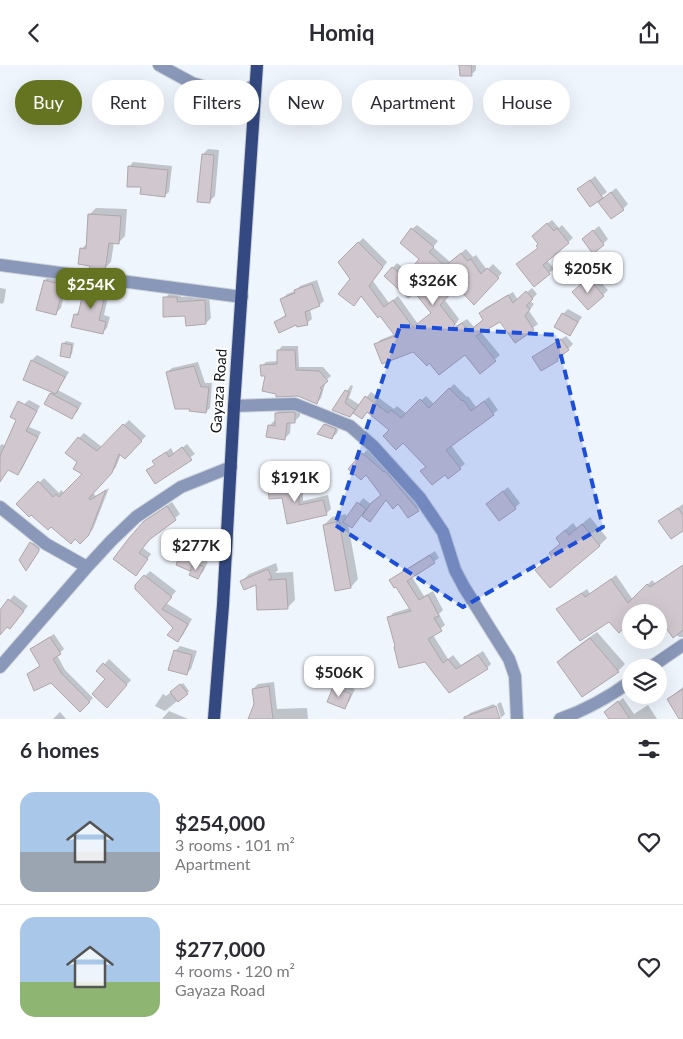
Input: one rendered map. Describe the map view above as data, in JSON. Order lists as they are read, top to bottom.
{
  "streets": {
    "main road": ["Gayaza Road"]
  },
  "page": {
    "header": "Homiq",
    "chip": [
      "Buy",
      "Rent",
      "Filters",
      "New",
      "Apartment",
      "House"
    ],
    "price": [
      "$205K",
      "$326K",
      "$254K",
      "$191K",
      "$277K",
      "$506K"
    ],
    "heading": "6 homes",
    "list": [
      {
        "name": "$254,000",
        "note": "3 rooms · 101 m² · Apartment"
      },
      {
        "name": "$277,000",
        "note": "4 rooms · 120 m² · Gayaza Road"
      }
    ]
  }
}
